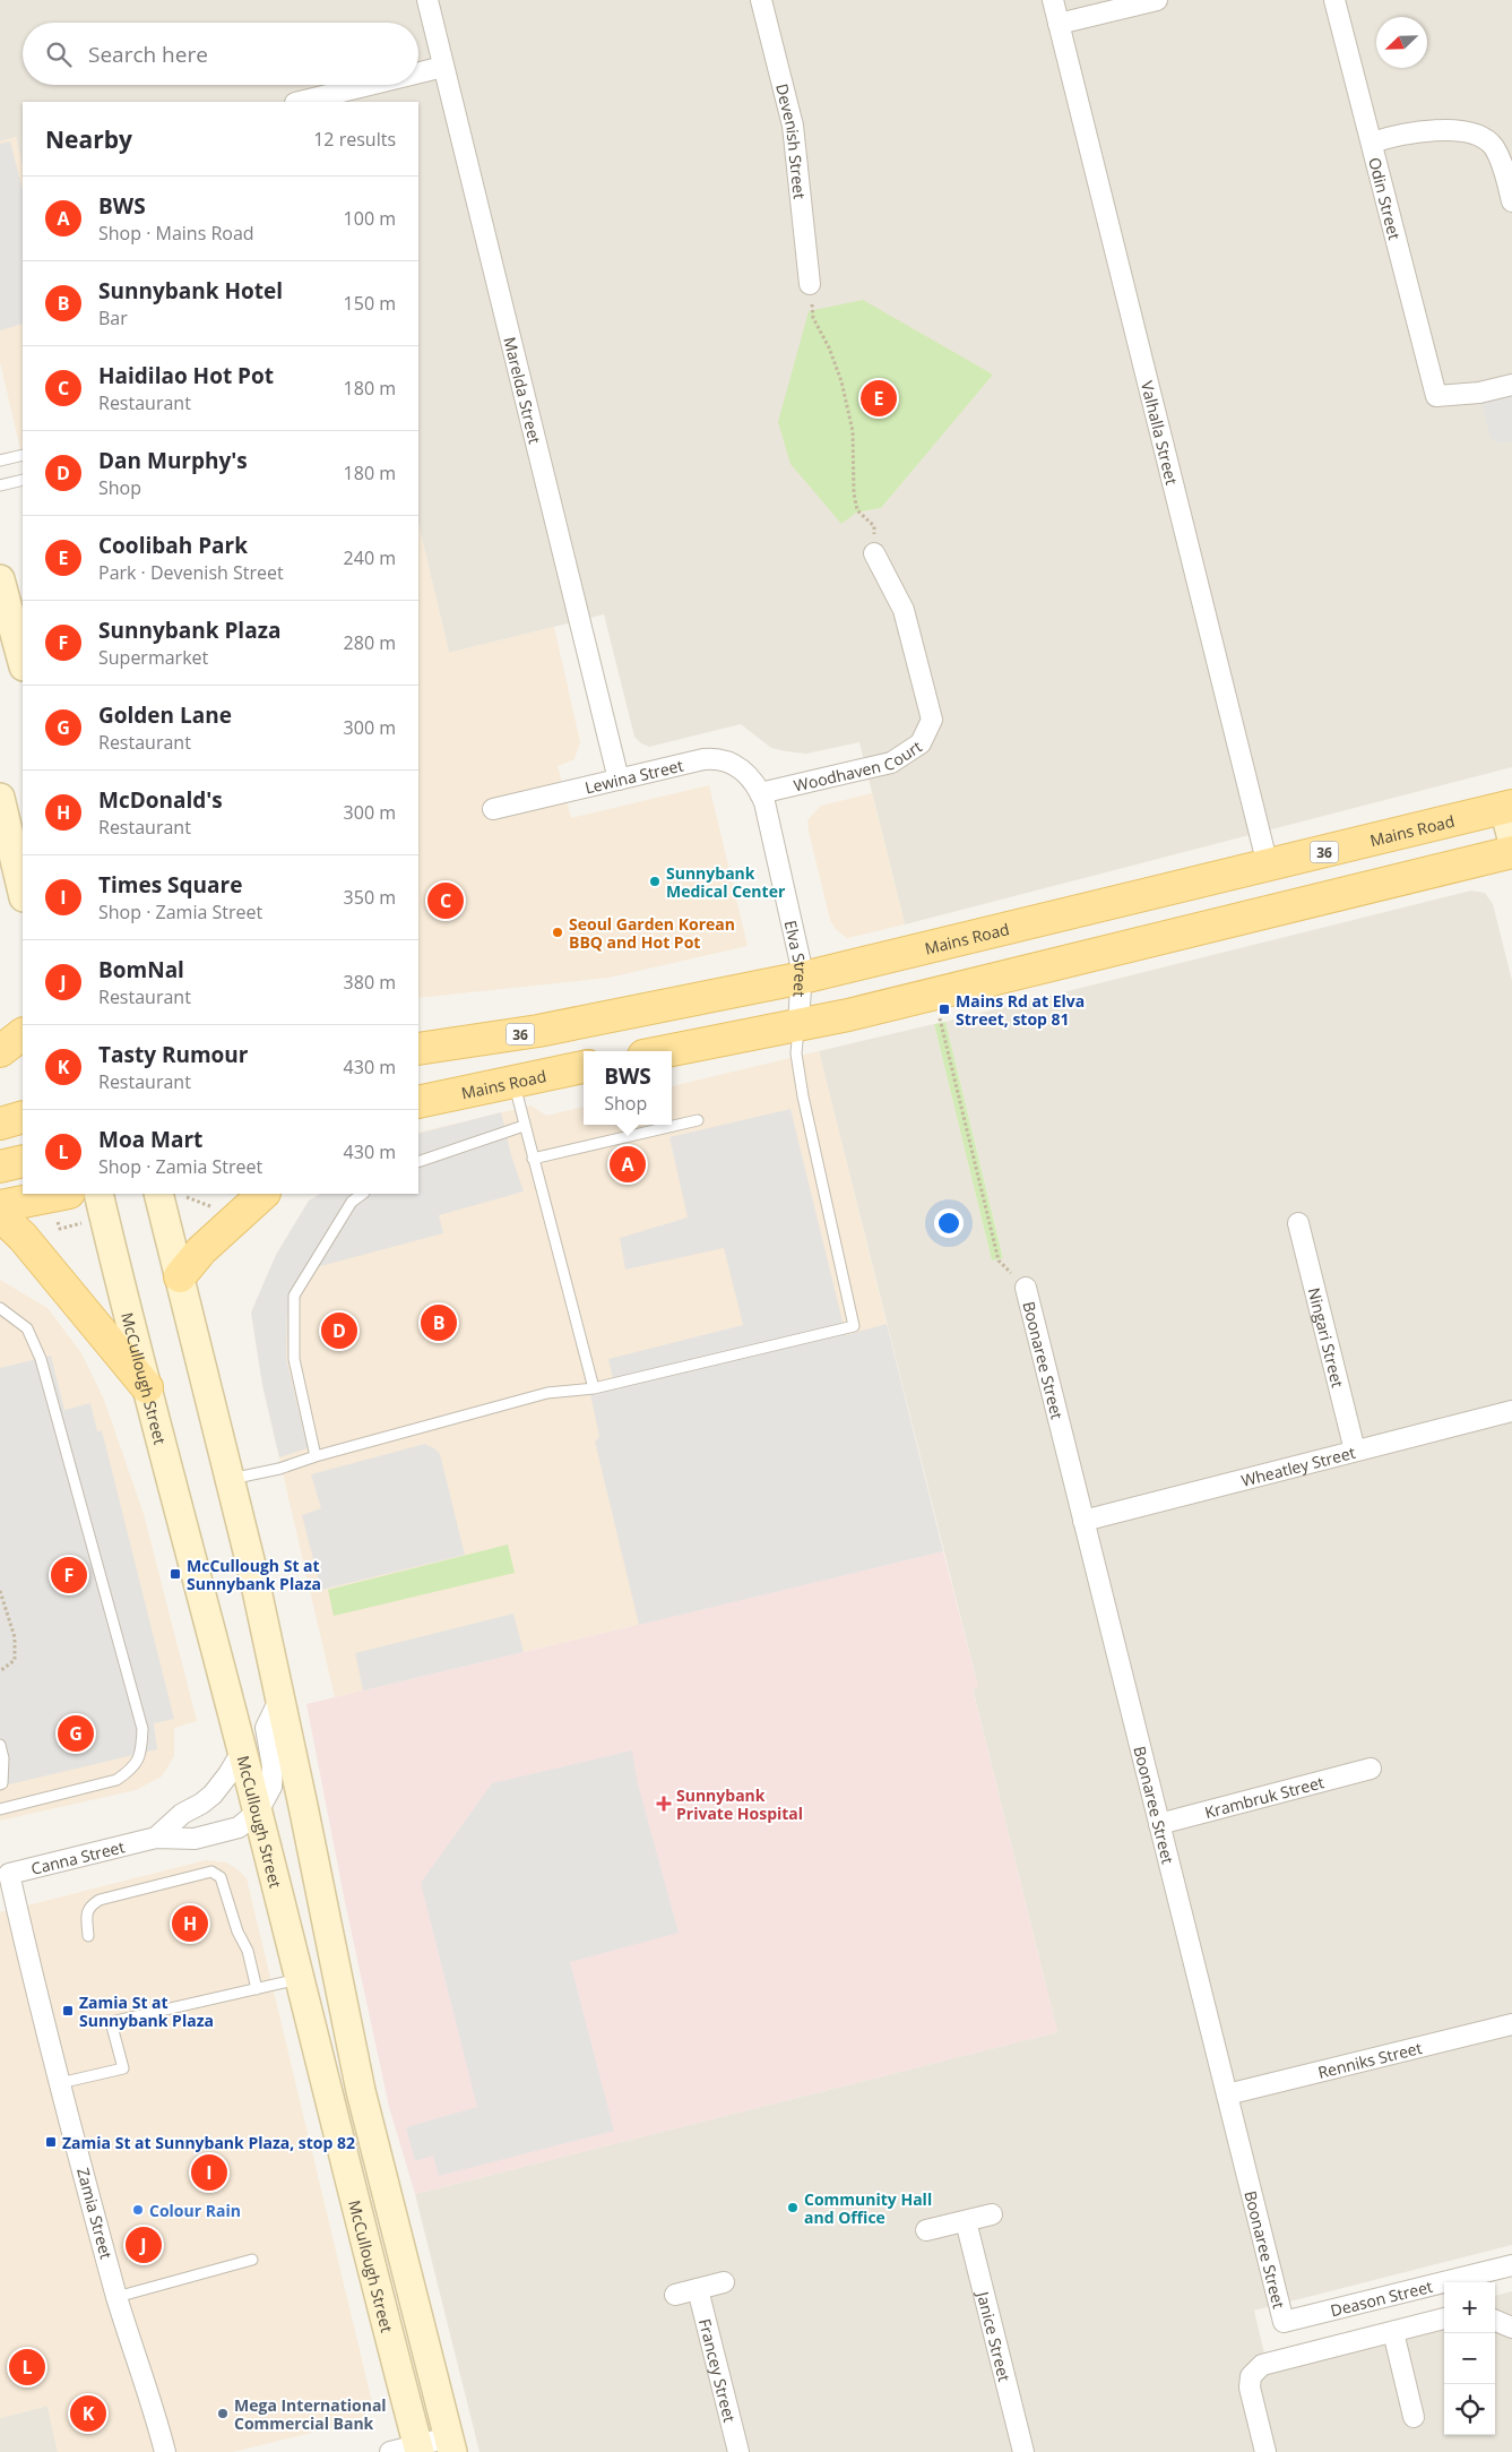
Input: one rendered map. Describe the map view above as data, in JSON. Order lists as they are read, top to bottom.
{
  "streets": {
    "main road": ["Mains Road", "36", "McCullough Street"],
    "street": [
      "Devenish Street",
      "Odin Street",
      "Marelda Street",
      "Valhalla Street",
      "Woodhaven Court",
      "Lewina Street",
      "Elva Street",
      "Ningari Street",
      "Boonaree Street",
      "Wheatley Street",
      "Krambruk Street",
      "Canna Street",
      "Renniks Street",
      "Zamia Street",
      "Deason Street",
      "Janice Street",
      "Francey Street"
    ]
  },
  "crossings": [
    ["Marelda Street", "Lewina Street"],
    ["Valhalla Street", "Mains Road"],
    ["Woodhaven Court", "Lewina Street"],
    ["Woodhaven Court", "Elva Street"],
    ["Lewina Street", "Elva Street"],
    ["Mains Road", "Elva Street"],
    ["Ningari Street", "Wheatley Street"],
    ["Boonaree Street", "Wheatley Street"],
    ["Boonaree Street", "Krambruk Street"],
    ["Boonaree Street", "Renniks Street"],
    ["Boonaree Street", "Deason Street"],
    ["McCullough Street", "Canna Street"],
    ["Canna Street", "Zamia Street"]
  ],
  "places": {
    "other": [
      "Sunnybank Medical Center",
      "Seoul Garden Korean BBQ and Hot Pot",
      "Community Hall and Office",
      "Colour Rain",
      "Mega International Commercial Bank"
    ],
    "transit": [
      "Mains Rd at Elva Street, stop 81",
      "McCullough St at Sunnybank Plaza",
      "Zamia St at Sunnybank Plaza",
      "Zamia St at Sunnybank Plaza, stop 82"
    ],
    "health": ["Sunnybank Private Hospital"]
  },
  "north": "bottom left",
  "page": {
    "search": "Search here",
    "heading": ["Nearby", "12 results"],
    "list": [
      {
        "mark": "A",
        "name": "BWS",
        "note": "Shop · Mains Road",
        "value": "100 m"
      },
      {
        "mark": "B",
        "name": "Sunnybank Hotel",
        "note": "Bar",
        "value": "150 m"
      },
      {
        "mark": "C",
        "name": "Haidilao Hot Pot",
        "note": "Restaurant",
        "value": "180 m"
      },
      {
        "mark": "D",
        "name": "Dan Murphy's",
        "note": "Shop",
        "value": "180 m"
      },
      {
        "mark": "E",
        "name": "Coolibah Park",
        "note": "Park · Devenish Street",
        "value": "240 m"
      },
      {
        "mark": "F",
        "name": "Sunnybank Plaza",
        "note": "Supermarket",
        "value": "280 m"
      },
      {
        "mark": "G",
        "name": "Golden Lane",
        "note": "Restaurant",
        "value": "300 m"
      },
      {
        "mark": "H",
        "name": "McDonald's",
        "note": "Restaurant",
        "value": "300 m"
      },
      {
        "mark": "I",
        "name": "Times Square",
        "note": "Shop · Zamia Street",
        "value": "350 m"
      },
      {
        "mark": "J",
        "name": "BomNal",
        "note": "Restaurant",
        "value": "380 m"
      },
      {
        "mark": "K",
        "name": "Tasty Rumour",
        "note": "Restaurant",
        "value": "430 m"
      },
      {
        "mark": "L",
        "name": "Moa Mart",
        "note": "Shop · Zamia Street",
        "value": "430 m"
      }
    ],
    "pins": [
      "E",
      "C",
      "A",
      "B",
      "D",
      "F",
      "G",
      "H",
      "I",
      "J",
      "L",
      "K"
    ],
    "popup": ["BWS", "Shop"],
    "map_buttons": ["+", "−"]
  }
}
